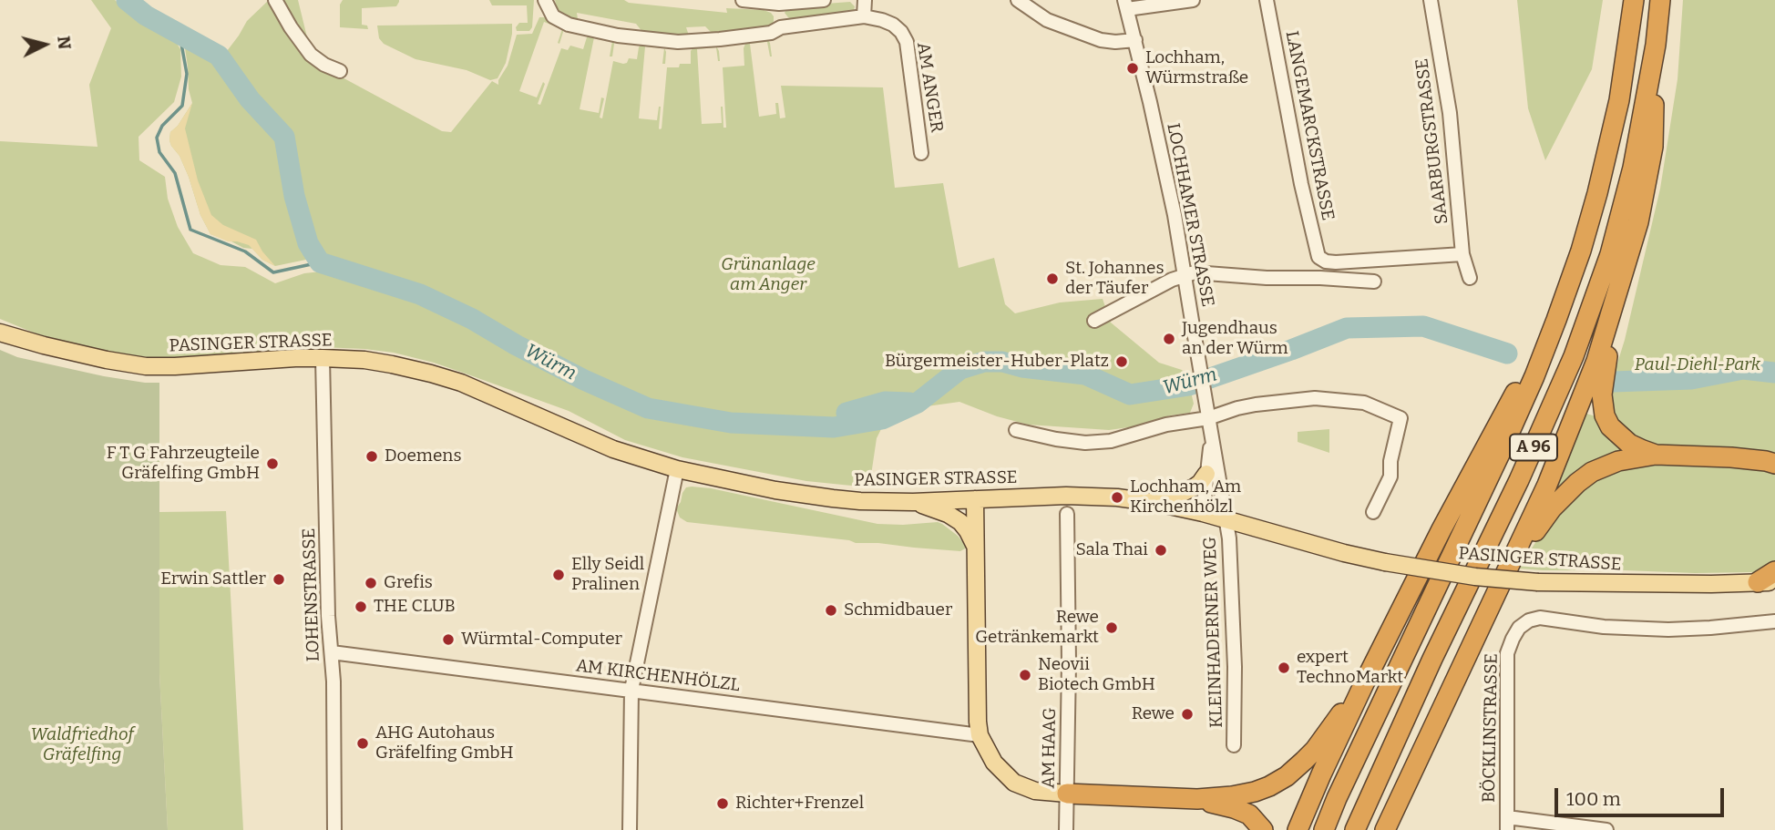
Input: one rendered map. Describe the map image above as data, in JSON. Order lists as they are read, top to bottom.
{
  "streets": {
    "highway": ["A 96"],
    "main road": ["PASINGER STRASSE"],
    "street": [
      "AM ANGER",
      "LANGEMARCKSTRASSE",
      "SAARBURGSTRASSE",
      "LOCHHAMER STRASSE",
      "LOHENSTRASSE",
      "KLEINHADERNER WEG",
      "AM KIRCHENHÖLZL",
      "BÖCKLINSTRASSE",
      "AM HAAG"
    ]
  },
  "crossings": [
    ["LANGEMARCKSTRASSE", "SAARBURGSTRASSE"],
    ["LOCHHAMER STRASSE", "PASINGER STRASSE"],
    ["LOCHHAMER STRASSE", "KLEINHADERNER WEG"],
    ["PASINGER STRASSE", "LOHENSTRASSE"],
    ["PASINGER STRASSE", "KLEINHADERNER WEG"],
    ["LOHENSTRASSE", "AM KIRCHENHÖLZL"]
  ],
  "water": ["Würm"],
  "parks": ["Grünanlage am Anger", "Paul-Diehl-Park", "Waldfriedhof Gräfelfing"],
  "places": [
    "Lochham, Würmstraße",
    "St. Johannes der Täufer",
    "Jugendhaus an der Würm",
    "Bürgermeister-Huber-Platz",
    "Doemens",
    "F T G Fahrzeugteile Gräfelfing GmbH",
    "Lochham, Am Kirchenhölzl",
    "Sala Thai",
    "Elly Seidl Pralinen",
    "Erwin Sattler",
    "Grefis",
    "THE CLUB",
    "Schmidbauer",
    "Rewe Getränkemarkt",
    "Würmtal-Computer",
    "expert TechnoMarkt",
    "Neovii Biotech GmbH",
    "Rewe",
    "AHG Autohaus Gräfelfing GmbH",
    "Richter+Frenzel"
  ],
  "scale_bar": "100 m",
  "north": "right"
}
